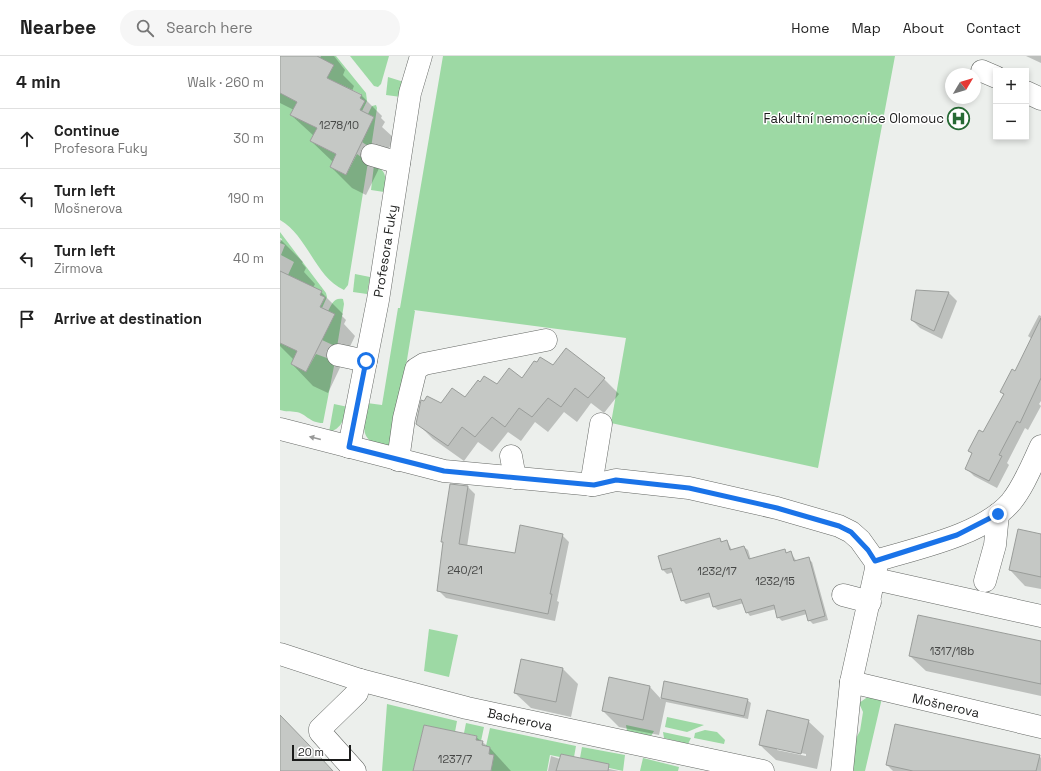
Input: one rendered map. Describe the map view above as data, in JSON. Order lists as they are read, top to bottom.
{
  "streets": {
    "street": ["Profesora Fuky", "Mošnerova", "Bacherova"]
  },
  "places": {
    "hospital": ["Fakultní nemocnice Olomouc"]
  },
  "house_numbers": [
    "1278/10",
    "240/21",
    "1232/17",
    "1232/15",
    "1317/18b",
    "1237/7"
  ],
  "scale_bar": "20 m",
  "north": "top right",
  "page": {
    "header": "Nearbee",
    "search": "Search here",
    "nav": [
      "Home",
      "Map",
      "About",
      "Contact"
    ],
    "heading": ["4 min", "Walk · 260 m"],
    "map_buttons": ["+", "−"],
    "list": [
      ["Continue", "Profesora Fuky", "30 m"],
      ["Turn left", "Mošnerova", "190 m"],
      ["Turn left", "Zirmova", "40 m"],
      "Arrive at destination"
    ],
    "scale": "20 m"
  }
}
